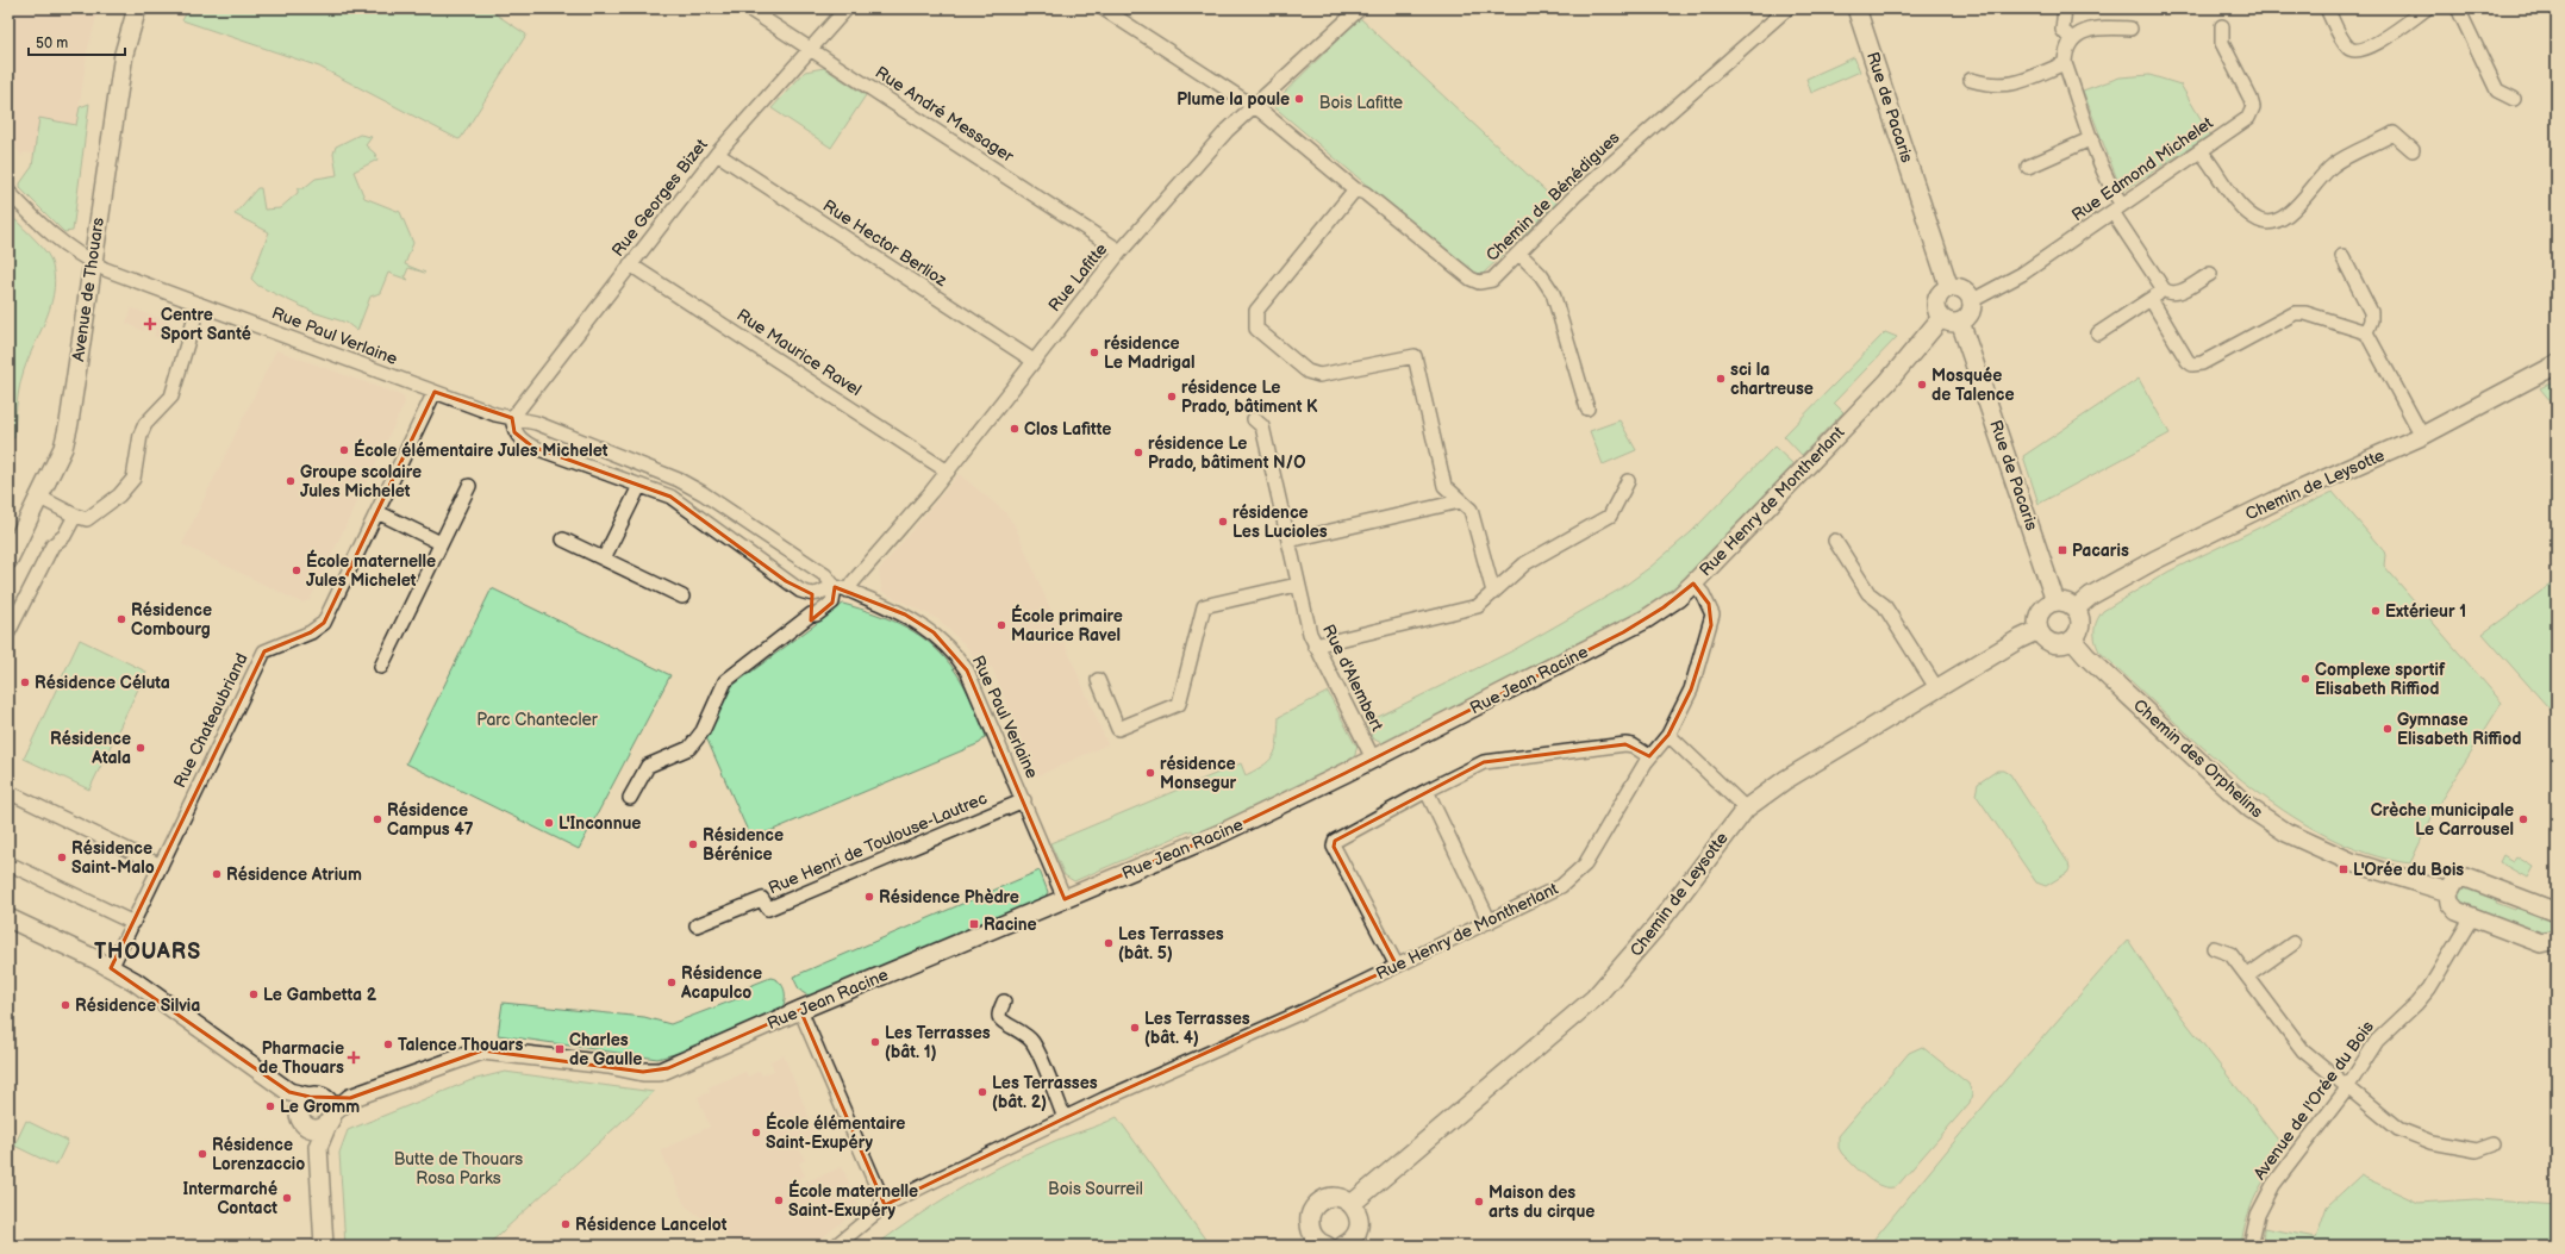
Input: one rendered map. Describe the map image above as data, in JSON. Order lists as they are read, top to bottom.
{
  "streets": {
    "street": [
      "Rue de Pacaris",
      "Rue André Messager",
      "Rue Edmond Michelet",
      "Chemin de Bénédigues",
      "Rue Georges Bizet",
      "Rue Hector Berlioz",
      "Rue Lafitte",
      "Avenue de Thouars",
      "Rue Paul Verlaine",
      "Rue Maurice Ravel",
      "Chemin de Leysotte",
      "Rue Henry de Montherlant",
      "Rue d'Alembert",
      "Rue Jean Racine",
      "Rue Chateaubriand",
      "Chemin des Orphelins",
      "Rue Henri de Toulouse-Lautrec",
      "Avenue de l'Orée du Bois"
    ]
  },
  "crossings": [
    ["Rue de Pacaris", "Rue Edmond Michelet"],
    ["Rue de Pacaris", "Chemin de Leysotte"],
    ["Rue de Pacaris", "Rue Henry de Montherlant"],
    ["Rue de Pacaris", "Chemin des Orphelins"],
    ["Rue André Messager", "Rue Georges Bizet"],
    ["Rue André Messager", "Rue Lafitte"],
    ["Rue Edmond Michelet", "Rue Henry de Montherlant"],
    ["Rue Georges Bizet", "Rue Hector Berlioz"],
    ["Rue Georges Bizet", "Rue Paul Verlaine"],
    ["Rue Georges Bizet", "Rue Maurice Ravel"],
    ["Rue Hector Berlioz", "Rue Lafitte"],
    ["Rue Lafitte", "Rue Paul Verlaine"],
    ["Rue Lafitte", "Rue Maurice Ravel"],
    ["Avenue de Thouars", "Rue Paul Verlaine"],
    ["Rue Paul Verlaine", "Rue Jean Racine"],
    ["Rue Paul Verlaine", "Rue Chateaubriand"],
    ["Rue Paul Verlaine", "Rue Henri de Toulouse-Lautrec"],
    ["Chemin de Leysotte", "Chemin des Orphelins"],
    ["Rue Henry de Montherlant", "Rue Jean Racine"],
    ["Rue d'Alembert", "Rue Jean Racine"]
  ],
  "districts": ["THOUARS"],
  "parks": [
    "Bois Lafitte",
    "Parc Chantecler",
    "Butte de Thouars Rosa Parks",
    "Bois Sourreil"
  ],
  "places": {
    "other": [
      "Plume la poule",
      "résidence Le Madrigal",
      "sci la chartreuse",
      "Mosquée de Talence",
      "résidence Le Prado, bâtiment K",
      "Clos Lafitte",
      "École élémentaire Jules Michelet",
      "résidence Le Prado, bâtiment N/O",
      "Groupe scolaire Jules Michelet",
      "résidence Les Lucioles",
      "École maternelle Jules Michelet",
      "Extérieur 1",
      "Résidence Combourg",
      "École primaire Maurice Ravel",
      "Complexe sportif Elisabeth Riffiod",
      "Résidence Céluta",
      "Gymnase Elisabeth Riffiod",
      "Résidence Atala",
      "résidence Monsegur",
      "Résidence Campus 47",
      "Crèche municipale Le Carrousel",
      "L'Inconnue",
      "Résidence Bérénice",
      "Résidence Saint-Malo",
      "Résidence Atrium",
      "Résidence Phèdre",
      "Les Terrasses (bât. 5)",
      "Résidence Acapulco",
      "Le Gambetta 2",
      "Résidence Silvia",
      "Les Terrasses (bât. 4)",
      "Les Terrasses (bât. 1)",
      "Talence Thouars",
      "Les Terrasses (bât. 2)",
      "Le Gromm",
      "École élémentaire Saint-Exupéry",
      "Résidence Lorenzaccio",
      "Intermarché Contact",
      "École maternelle Saint-Exupéry",
      "Maison des arts du cirque",
      "Résidence Lancelot"
    ],
    "health": ["Centre Sport Santé", "Pharmacie de Thouars"],
    "transit": [
      "Pacaris",
      "L'Orée du Bois",
      "Racine",
      "Charles de Gaulle"
    ]
  },
  "scale_bar": "50 m"
}
